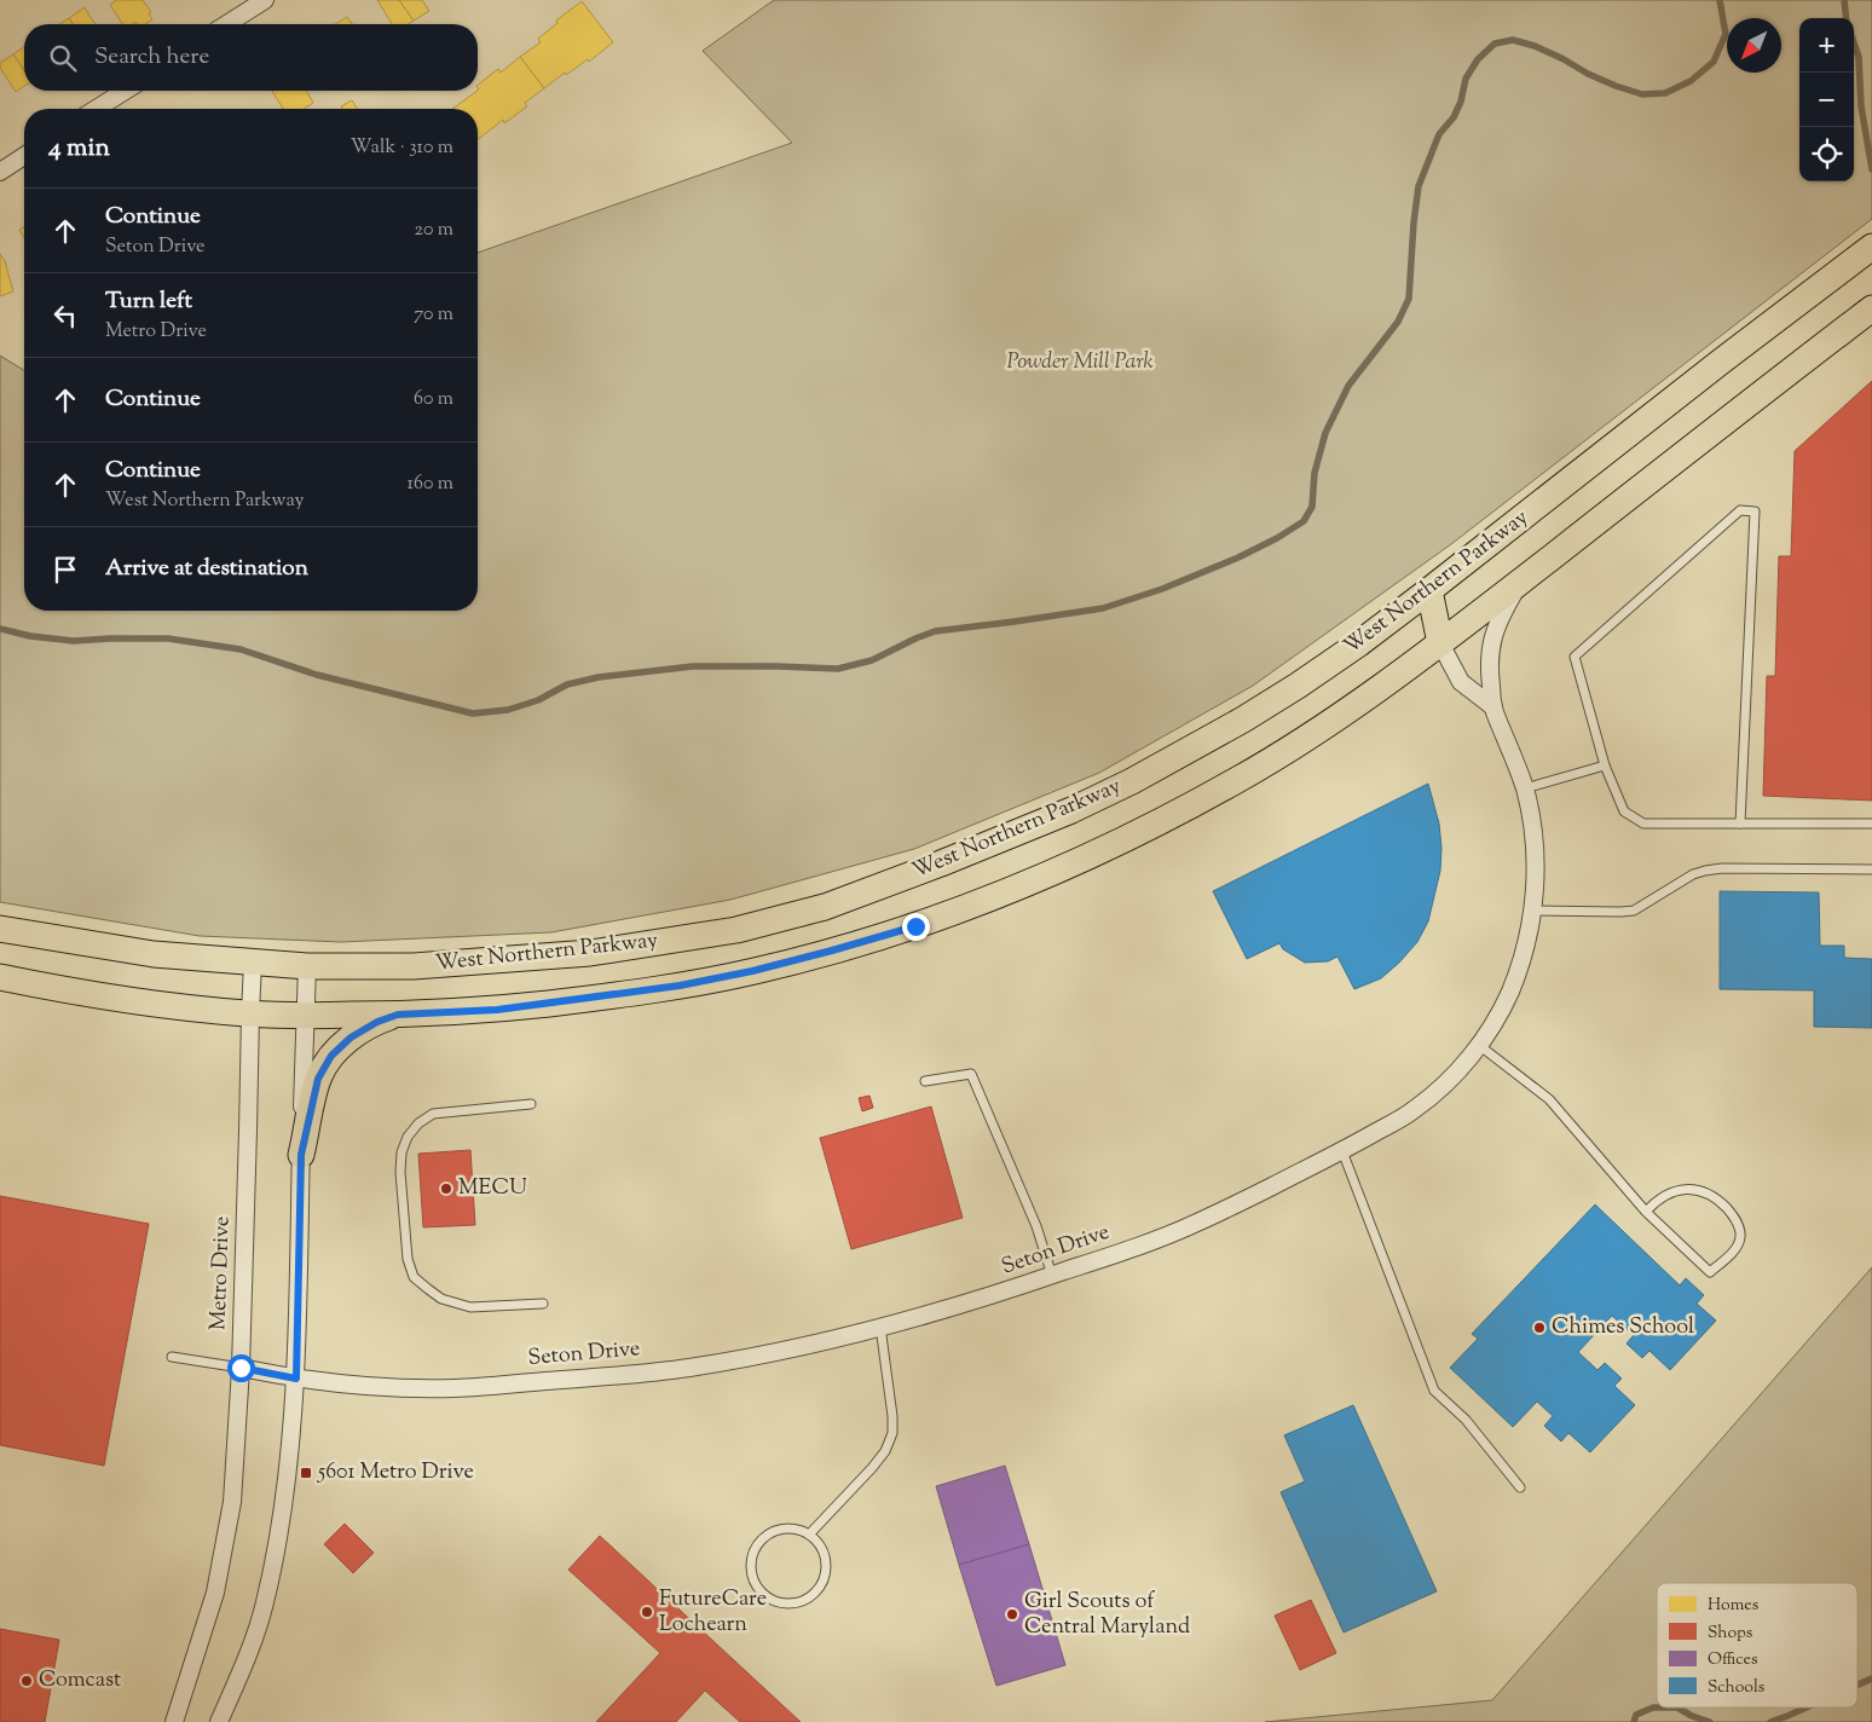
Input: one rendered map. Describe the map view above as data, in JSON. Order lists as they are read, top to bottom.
{
  "streets": {
    "main road": ["West Northern Parkway"],
    "street": ["Seton Drive", "Metro Drive"]
  },
  "crossings": [
    ["West Northern Parkway", "Metro Drive"],
    ["Seton Drive", "Metro Drive"]
  ],
  "parks": ["Powder Mill Park"],
  "places": {
    "other": [
      "MECU",
      "Chimes School",
      "FutureCare Lochearn",
      "Girl Scouts of Central Maryland",
      "Comcast"
    ],
    "transit": ["5601 Metro Drive"]
  },
  "legend": [
    "Homes",
    "Shops",
    "Offices",
    "Schools"
  ],
  "north": "bottom left",
  "page": {
    "map_buttons": ["+", "−"],
    "search": "Search here",
    "heading": ["4 min", "Walk · 310 m"],
    "list": [
      ["Continue", "Seton Drive", "20 m"],
      ["Turn left", "Metro Drive", "70 m"],
      ["Continue", "60 m"],
      ["Continue", "West Northern Parkway", "160 m"],
      "Arrive at destination"
    ]
  }
}
